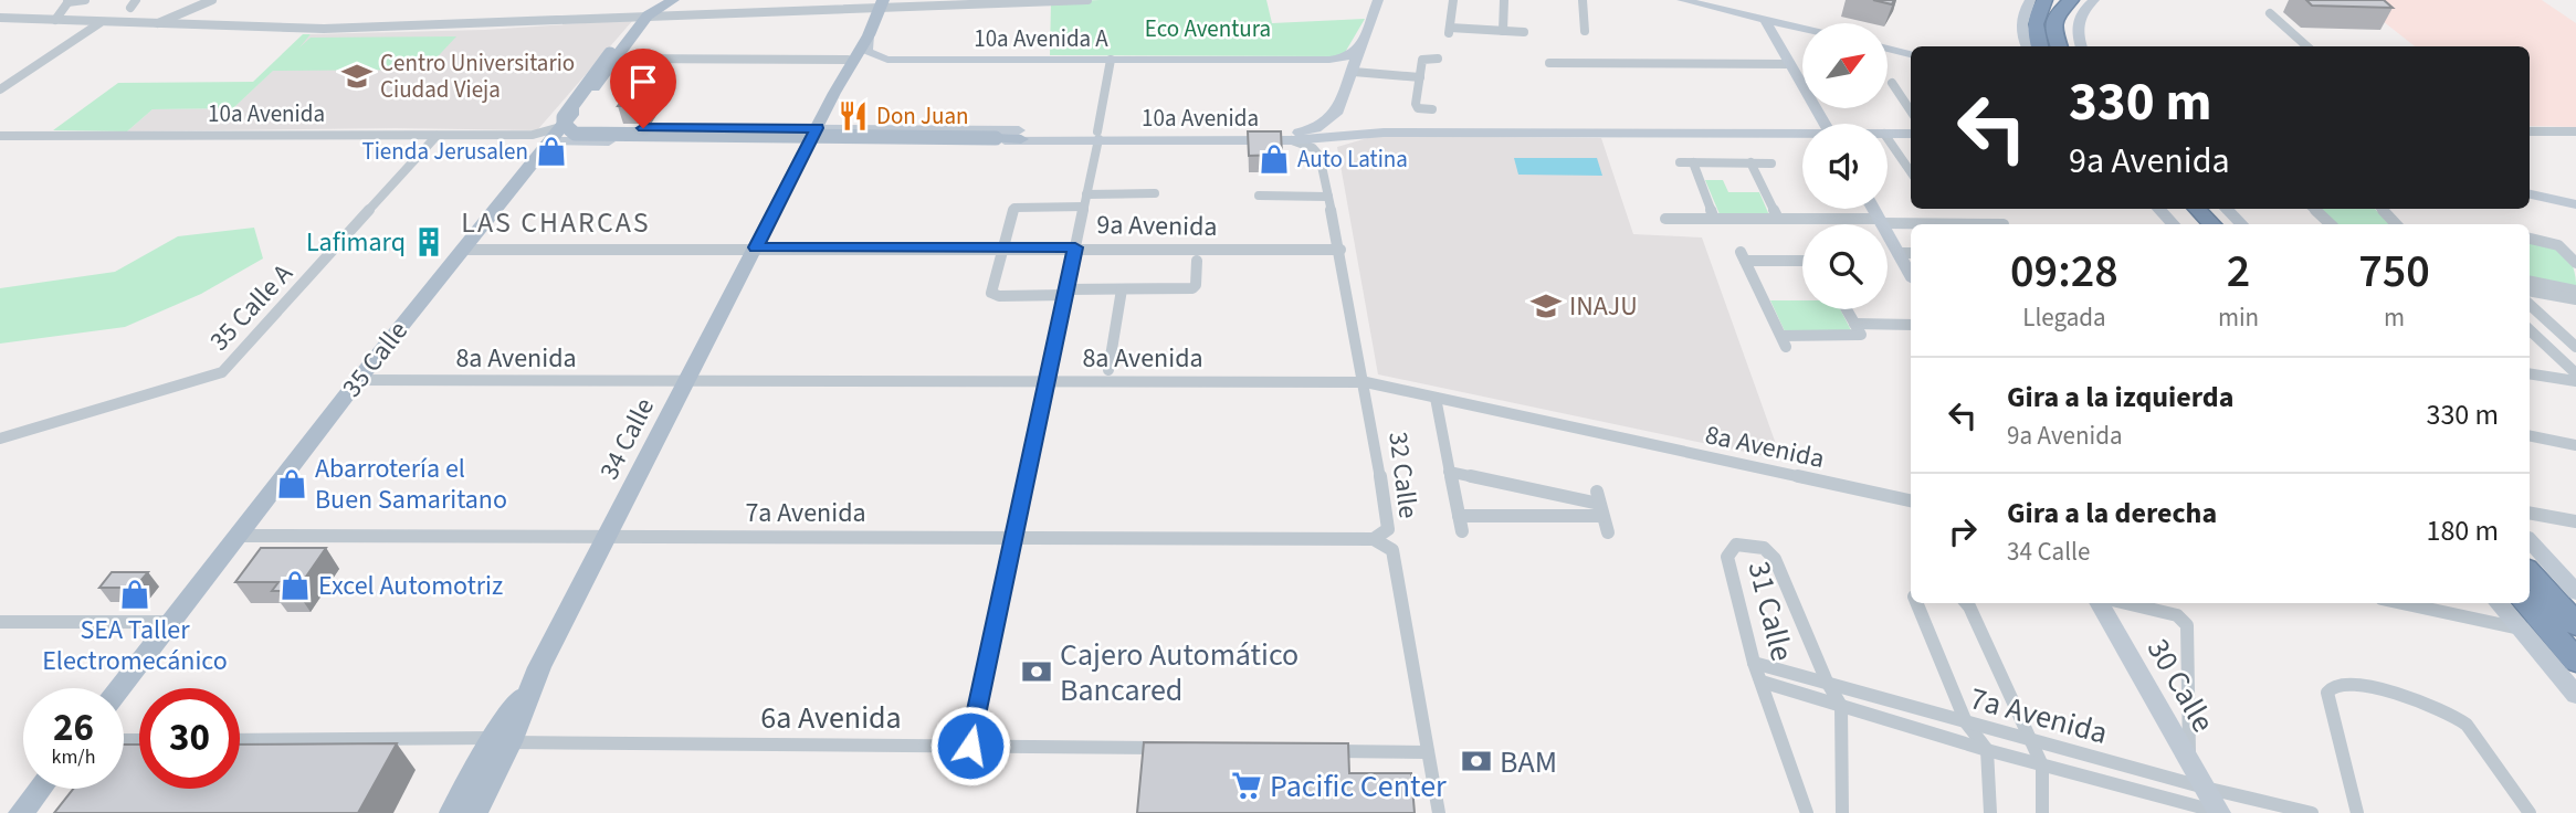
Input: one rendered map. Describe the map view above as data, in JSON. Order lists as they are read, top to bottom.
{
  "streets": {
    "main road": [
      "10a Avenida A",
      "10a Avenida",
      "35 Calle",
      "34 Calle",
      "30 Calle"
    ],
    "street": [
      "9a Avenida",
      "35 Calle A",
      "8a Avenida",
      "32 Calle",
      "7a Avenida",
      "31 Calle",
      "6a Avenida"
    ]
  },
  "crossings": [
    ["10a Avenida A", "34 Calle"],
    ["10a Avenida", "35 Calle A"],
    ["10a Avenida", "35 Calle"],
    ["10a Avenida", "34 Calle"],
    ["10a Avenida", "32 Calle"],
    ["9a Avenida", "35 Calle"],
    ["9a Avenida", "34 Calle"],
    ["9a Avenida", "32 Calle"],
    ["8a Avenida", "35 Calle"],
    ["8a Avenida", "34 Calle"],
    ["8a Avenida", "32 Calle"],
    ["35 Calle", "7a Avenida"],
    ["34 Calle", "7a Avenida"],
    ["34 Calle", "6a Avenida"],
    ["32 Calle", "7a Avenida"],
    ["7a Avenida", "31 Calle"],
    ["7a Avenida", "30 Calle"]
  ],
  "districts": ["LAS CHARCAS"],
  "parks": ["Eco Aventura"],
  "places": {
    "school or university": ["Centro Universitario Ciudad Vieja", "INAJU"],
    "restaurant": ["Don Juan"],
    "shop": [
      "Tienda Jerusalen",
      "Auto Latina",
      "Abarrotería el Buen Samaritano",
      "Excel Automotriz",
      "SEA Taller Electromecánico"
    ],
    "building": ["Lafimarq"],
    "bank": ["Cajero Automático Bancared", "BAM"],
    "supermarket": ["Pacific Center"]
  },
  "north": "top right",
  "page": {
    "turn": ["330 m", "9a Avenida"],
    "eta": [
      "09:28",
      "Llegada",
      "2",
      "min",
      "750",
      "m"
    ],
    "list": [
      {
        "name": "Gira a la izquierda",
        "note": "9a Avenida",
        "value": "330 m"
      },
      {
        "name": "Gira a la derecha",
        "note": "34 Calle",
        "value": "180 m"
      }
    ],
    "speed": "26 km/h",
    "limit": "30"
  }
}
